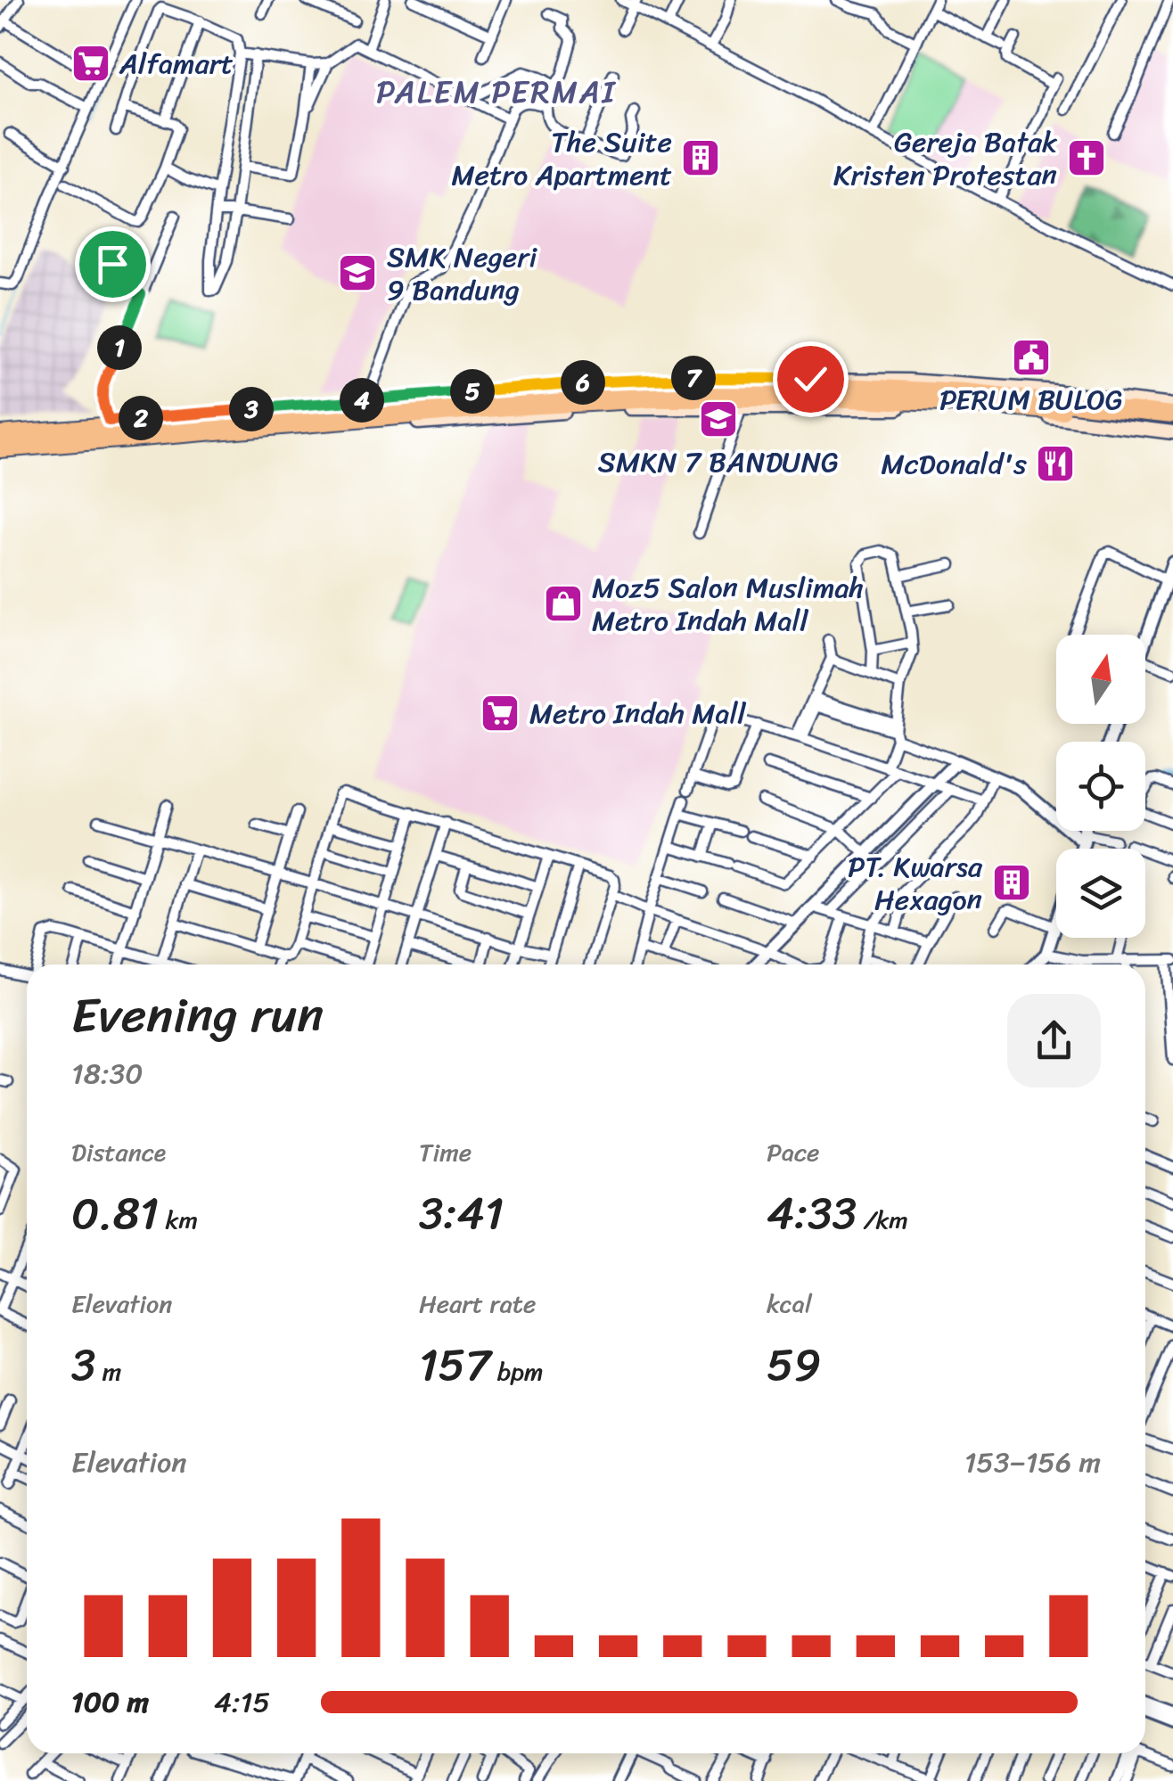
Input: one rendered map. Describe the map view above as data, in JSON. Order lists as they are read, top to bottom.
{
  "districts": ["PALEM PERMAI"],
  "places": {
    "supermarket": ["Alfamart", "Metro Indah Mall"],
    "building": ["The Suite Metro Apartment", "PT. Kwarsa Hexagon"],
    "church": ["Gereja Batak Kristen Protestan"],
    "school or university": ["SMK Negeri 9 Bandung", "SMKN 7 BANDUNG"],
    "public building": ["PERUM BULOG"],
    "restaurant": ["McDonald's"],
    "shop": ["Moz5 Salon Muslimah Metro Indah Mall"]
  },
  "north": "top",
  "page": {
    "pins": [
      "1",
      "7",
      "6",
      "5",
      "4",
      "3",
      "2"
    ],
    "heading": ["Evening run", "18:30"],
    "stats": [
      ["Distance", "0.81 km"],
      ["Time", "3:41"],
      ["Pace", "4:33 /km"],
      ["Elevation", "3 m"],
      ["Heart rate", "157 bpm"],
      ["kcal", "59"]
    ],
    "chart": ["Elevation", "153–156 m"],
    "list": [
      {
        "name": "100 m",
        "note": "4:15"
      }
    ]
  }
}
